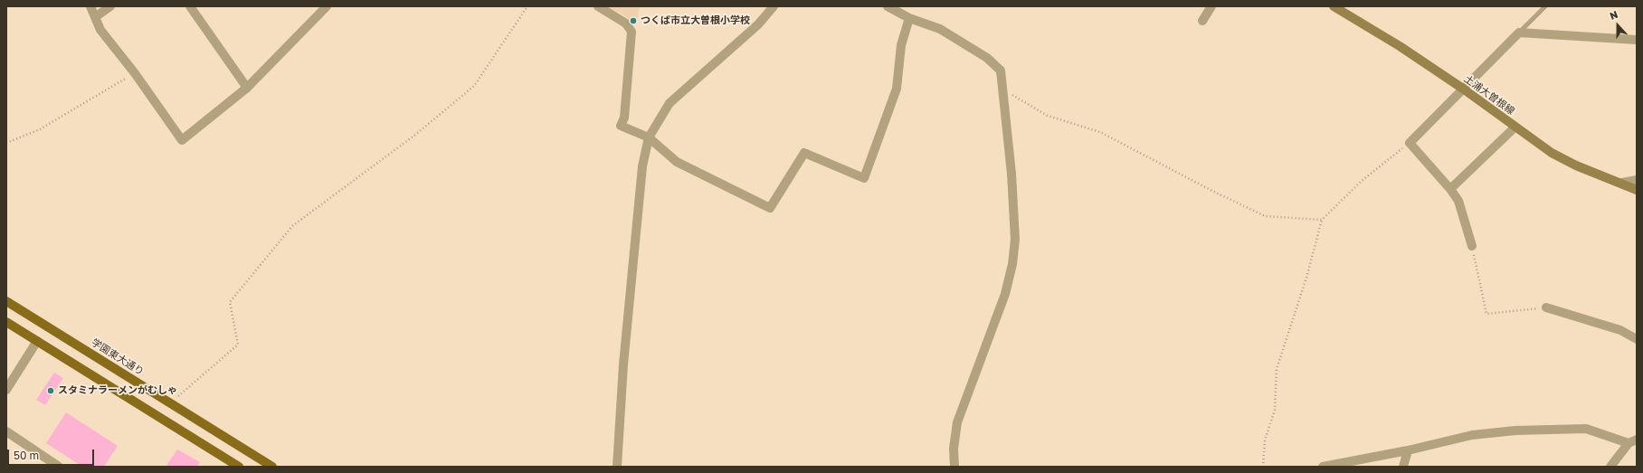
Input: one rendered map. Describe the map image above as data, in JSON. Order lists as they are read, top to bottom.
{
  "streets": {
    "main road": ["土浦大曽根線", "学園東大通り"]
  },
  "places": ["つくば市立大曽根小学校", "スタミナラーメンがむしゃ"],
  "scale_bar": "50 m",
  "north": "top"
}
